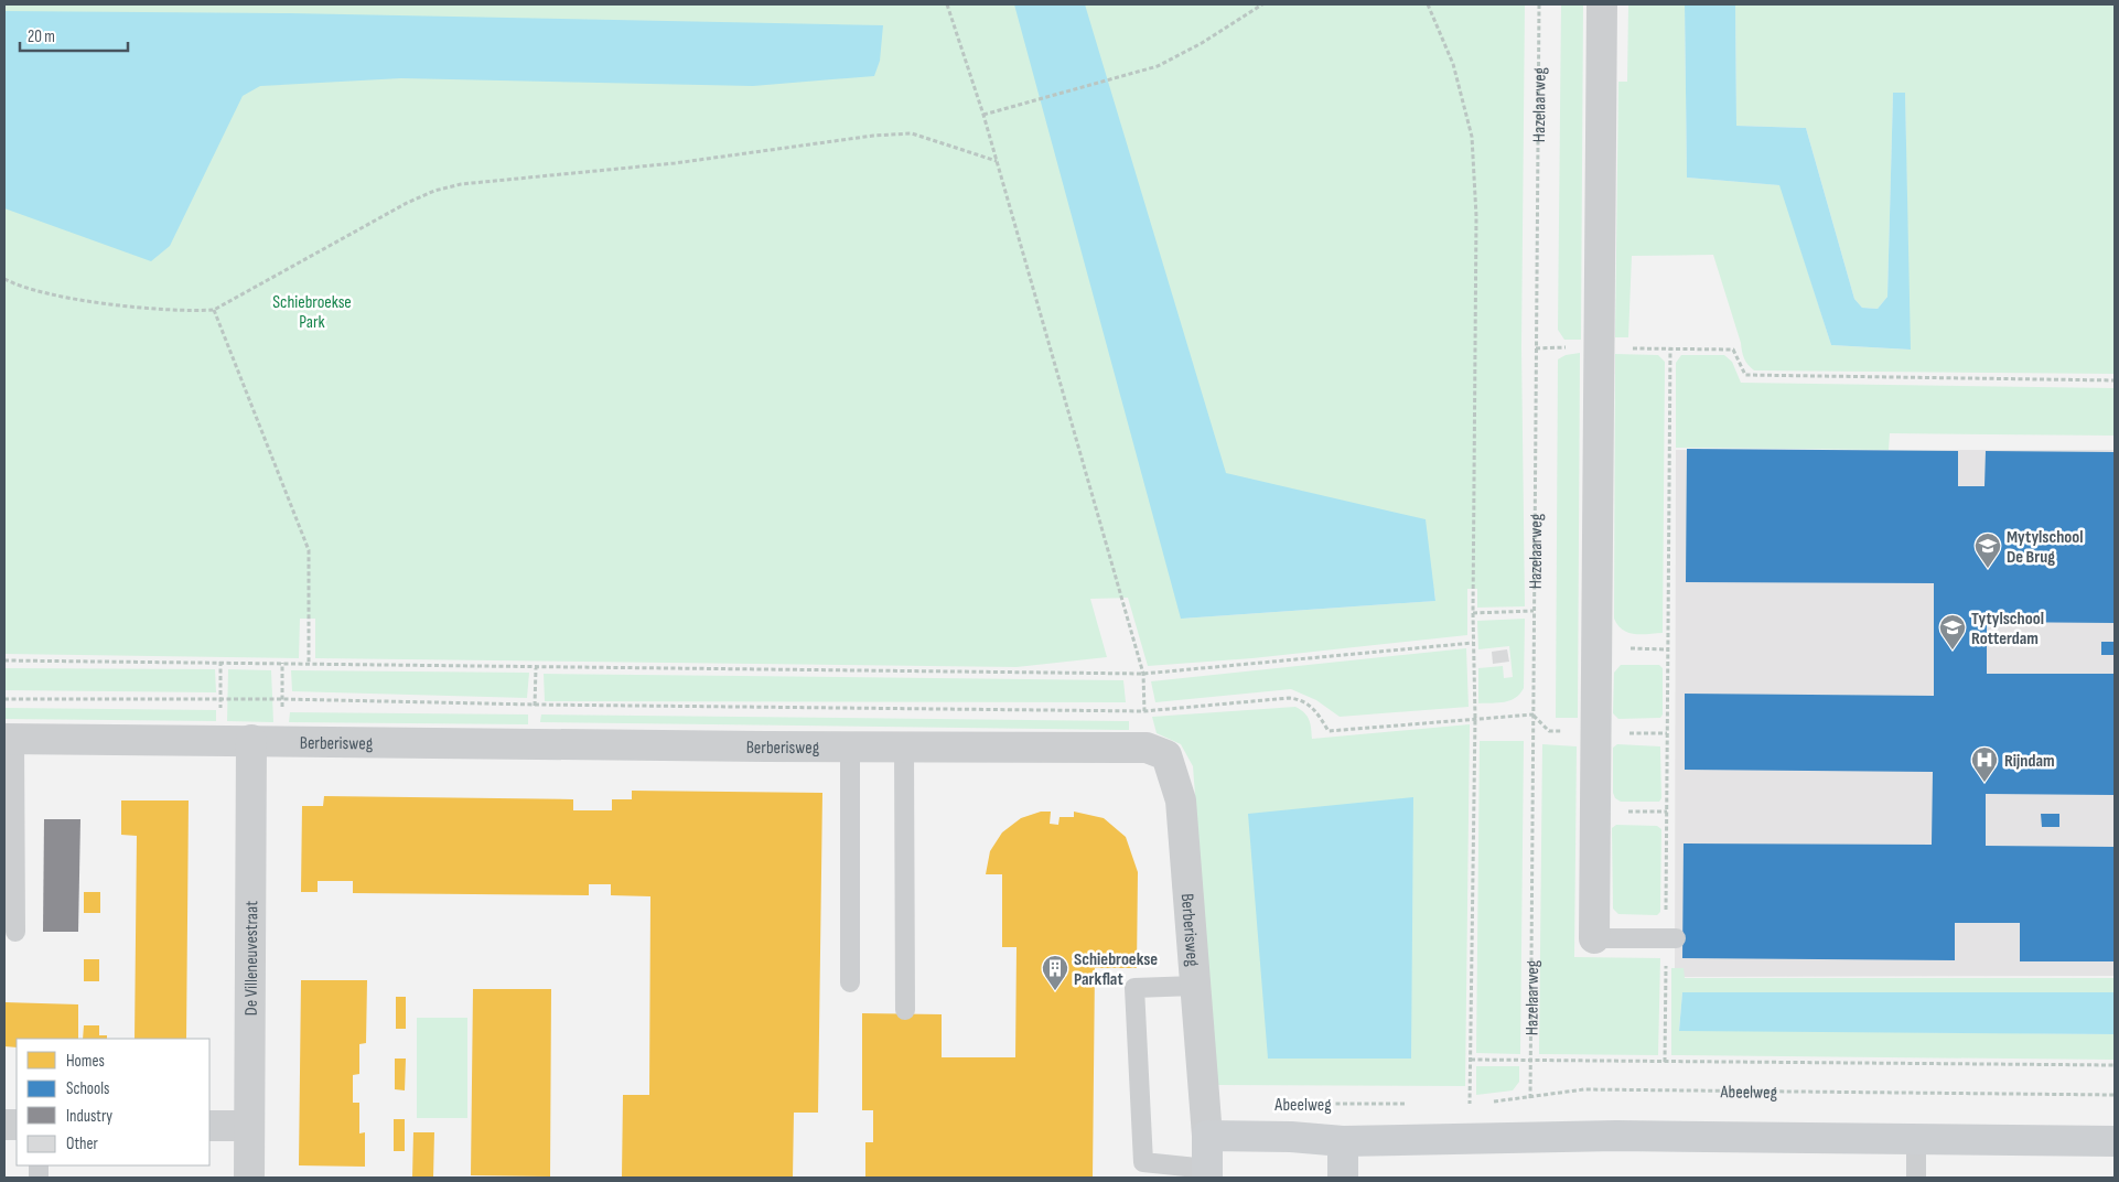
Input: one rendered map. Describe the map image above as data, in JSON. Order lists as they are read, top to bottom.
{
  "streets": {
    "street": ["Berberisweg", "De Villeneuvestraat", "Abeelweg"],
    "path": ["Hazelaarweg"]
  },
  "crossings": [
    ["Hazelaarweg", "Abeelweg"],
    ["Berberisweg", "De Villeneuvestraat"],
    ["Berberisweg", "Abeelweg"]
  ],
  "parks": ["Schiebroekse Park"],
  "places": {
    "school or university": ["Mytylschool De Brug", "Tytylschool Rotterdam"],
    "hospital": ["Rijndam"],
    "building": ["Schiebroekse Parkflat"]
  },
  "legend": [
    "Homes",
    "Schools",
    "Industry",
    "Other"
  ],
  "scale_bar": "20 m"
}
